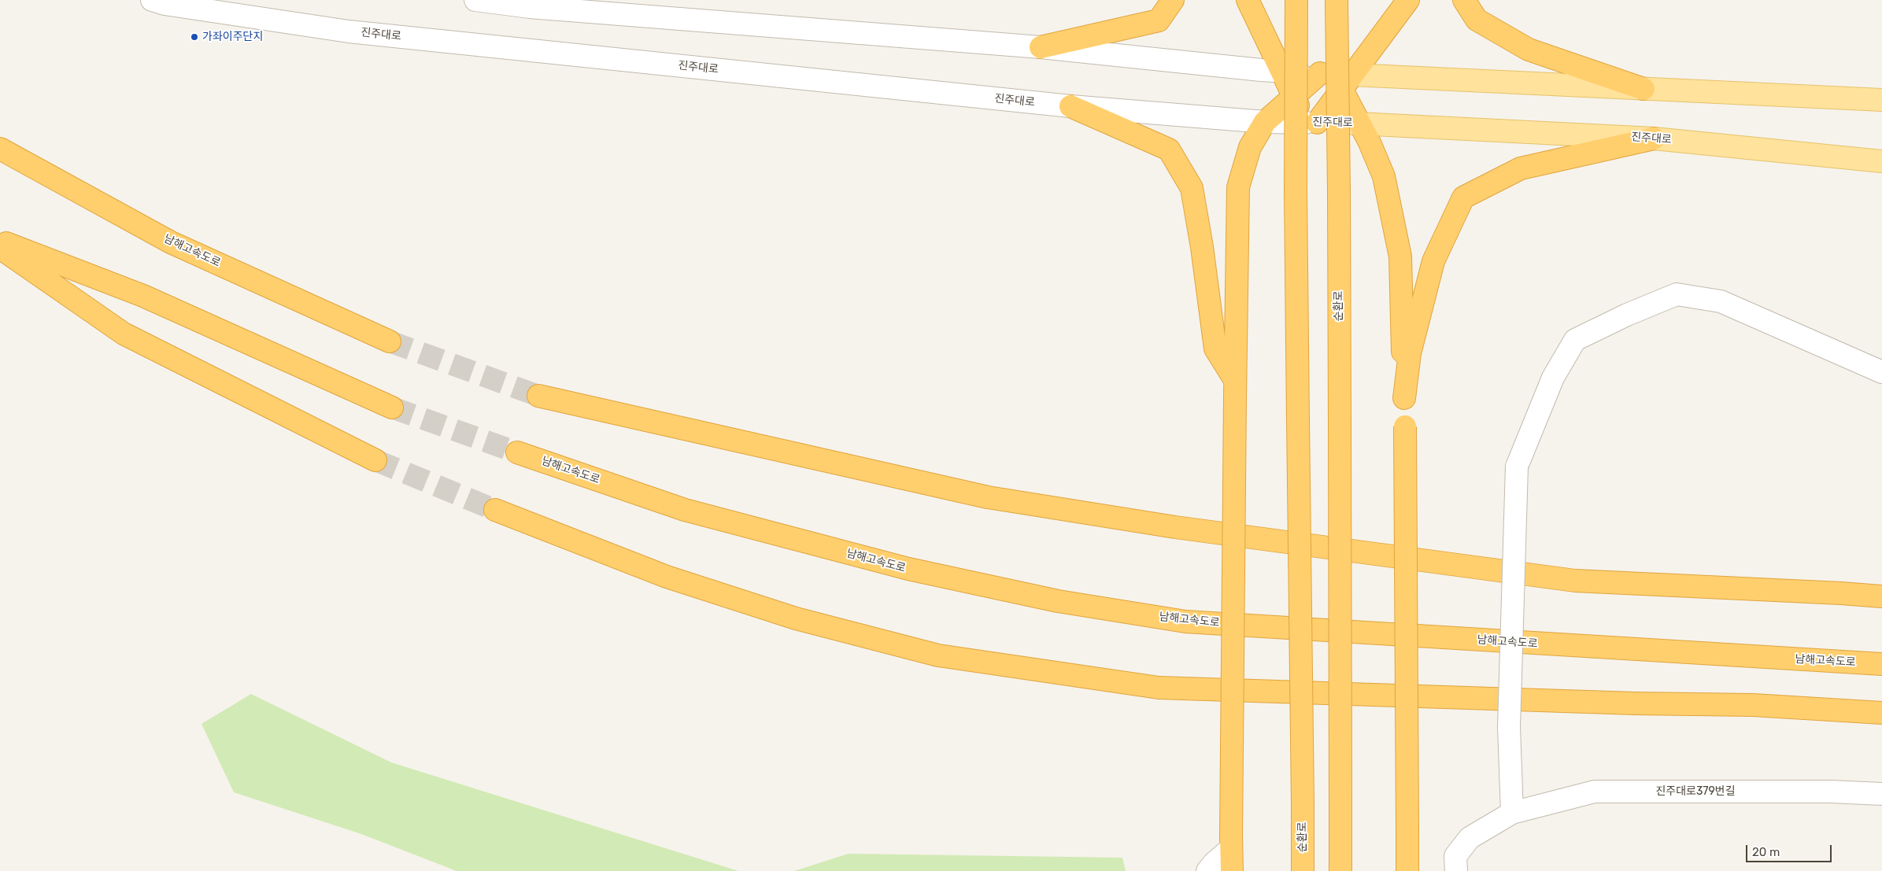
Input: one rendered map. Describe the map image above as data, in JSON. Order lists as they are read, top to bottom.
{
  "streets": {
    "highway": ["남해고속도로", "순환로"],
    "main road": ["진주대로"],
    "street": ["진주대로379번길"]
  },
  "places": ["가좌이주단지"],
  "scale_bar": "20 m"
}
